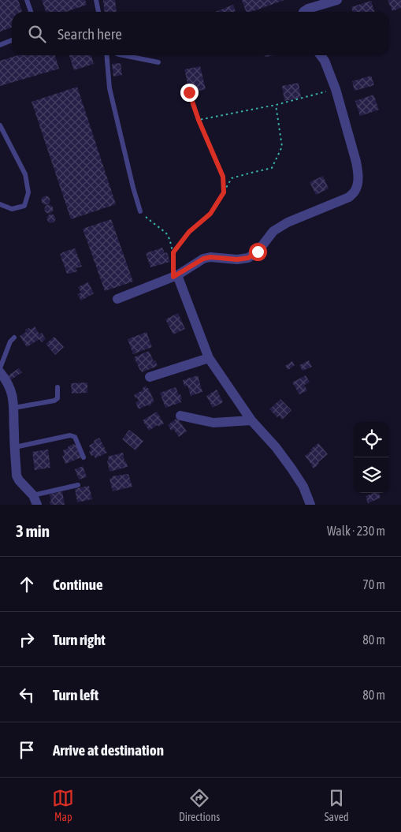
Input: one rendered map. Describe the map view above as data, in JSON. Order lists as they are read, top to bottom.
{
  "page": {
    "search": "Search here",
    "heading": ["3 min", "Walk · 230 m"],
    "list": [
      ["Continue", "70 m"],
      ["Turn right", "80 m"],
      ["Turn left", "80 m"],
      "Arrive at destination"
    ],
    "nav": ["Map", "Directions", "Saved"]
  }
}
